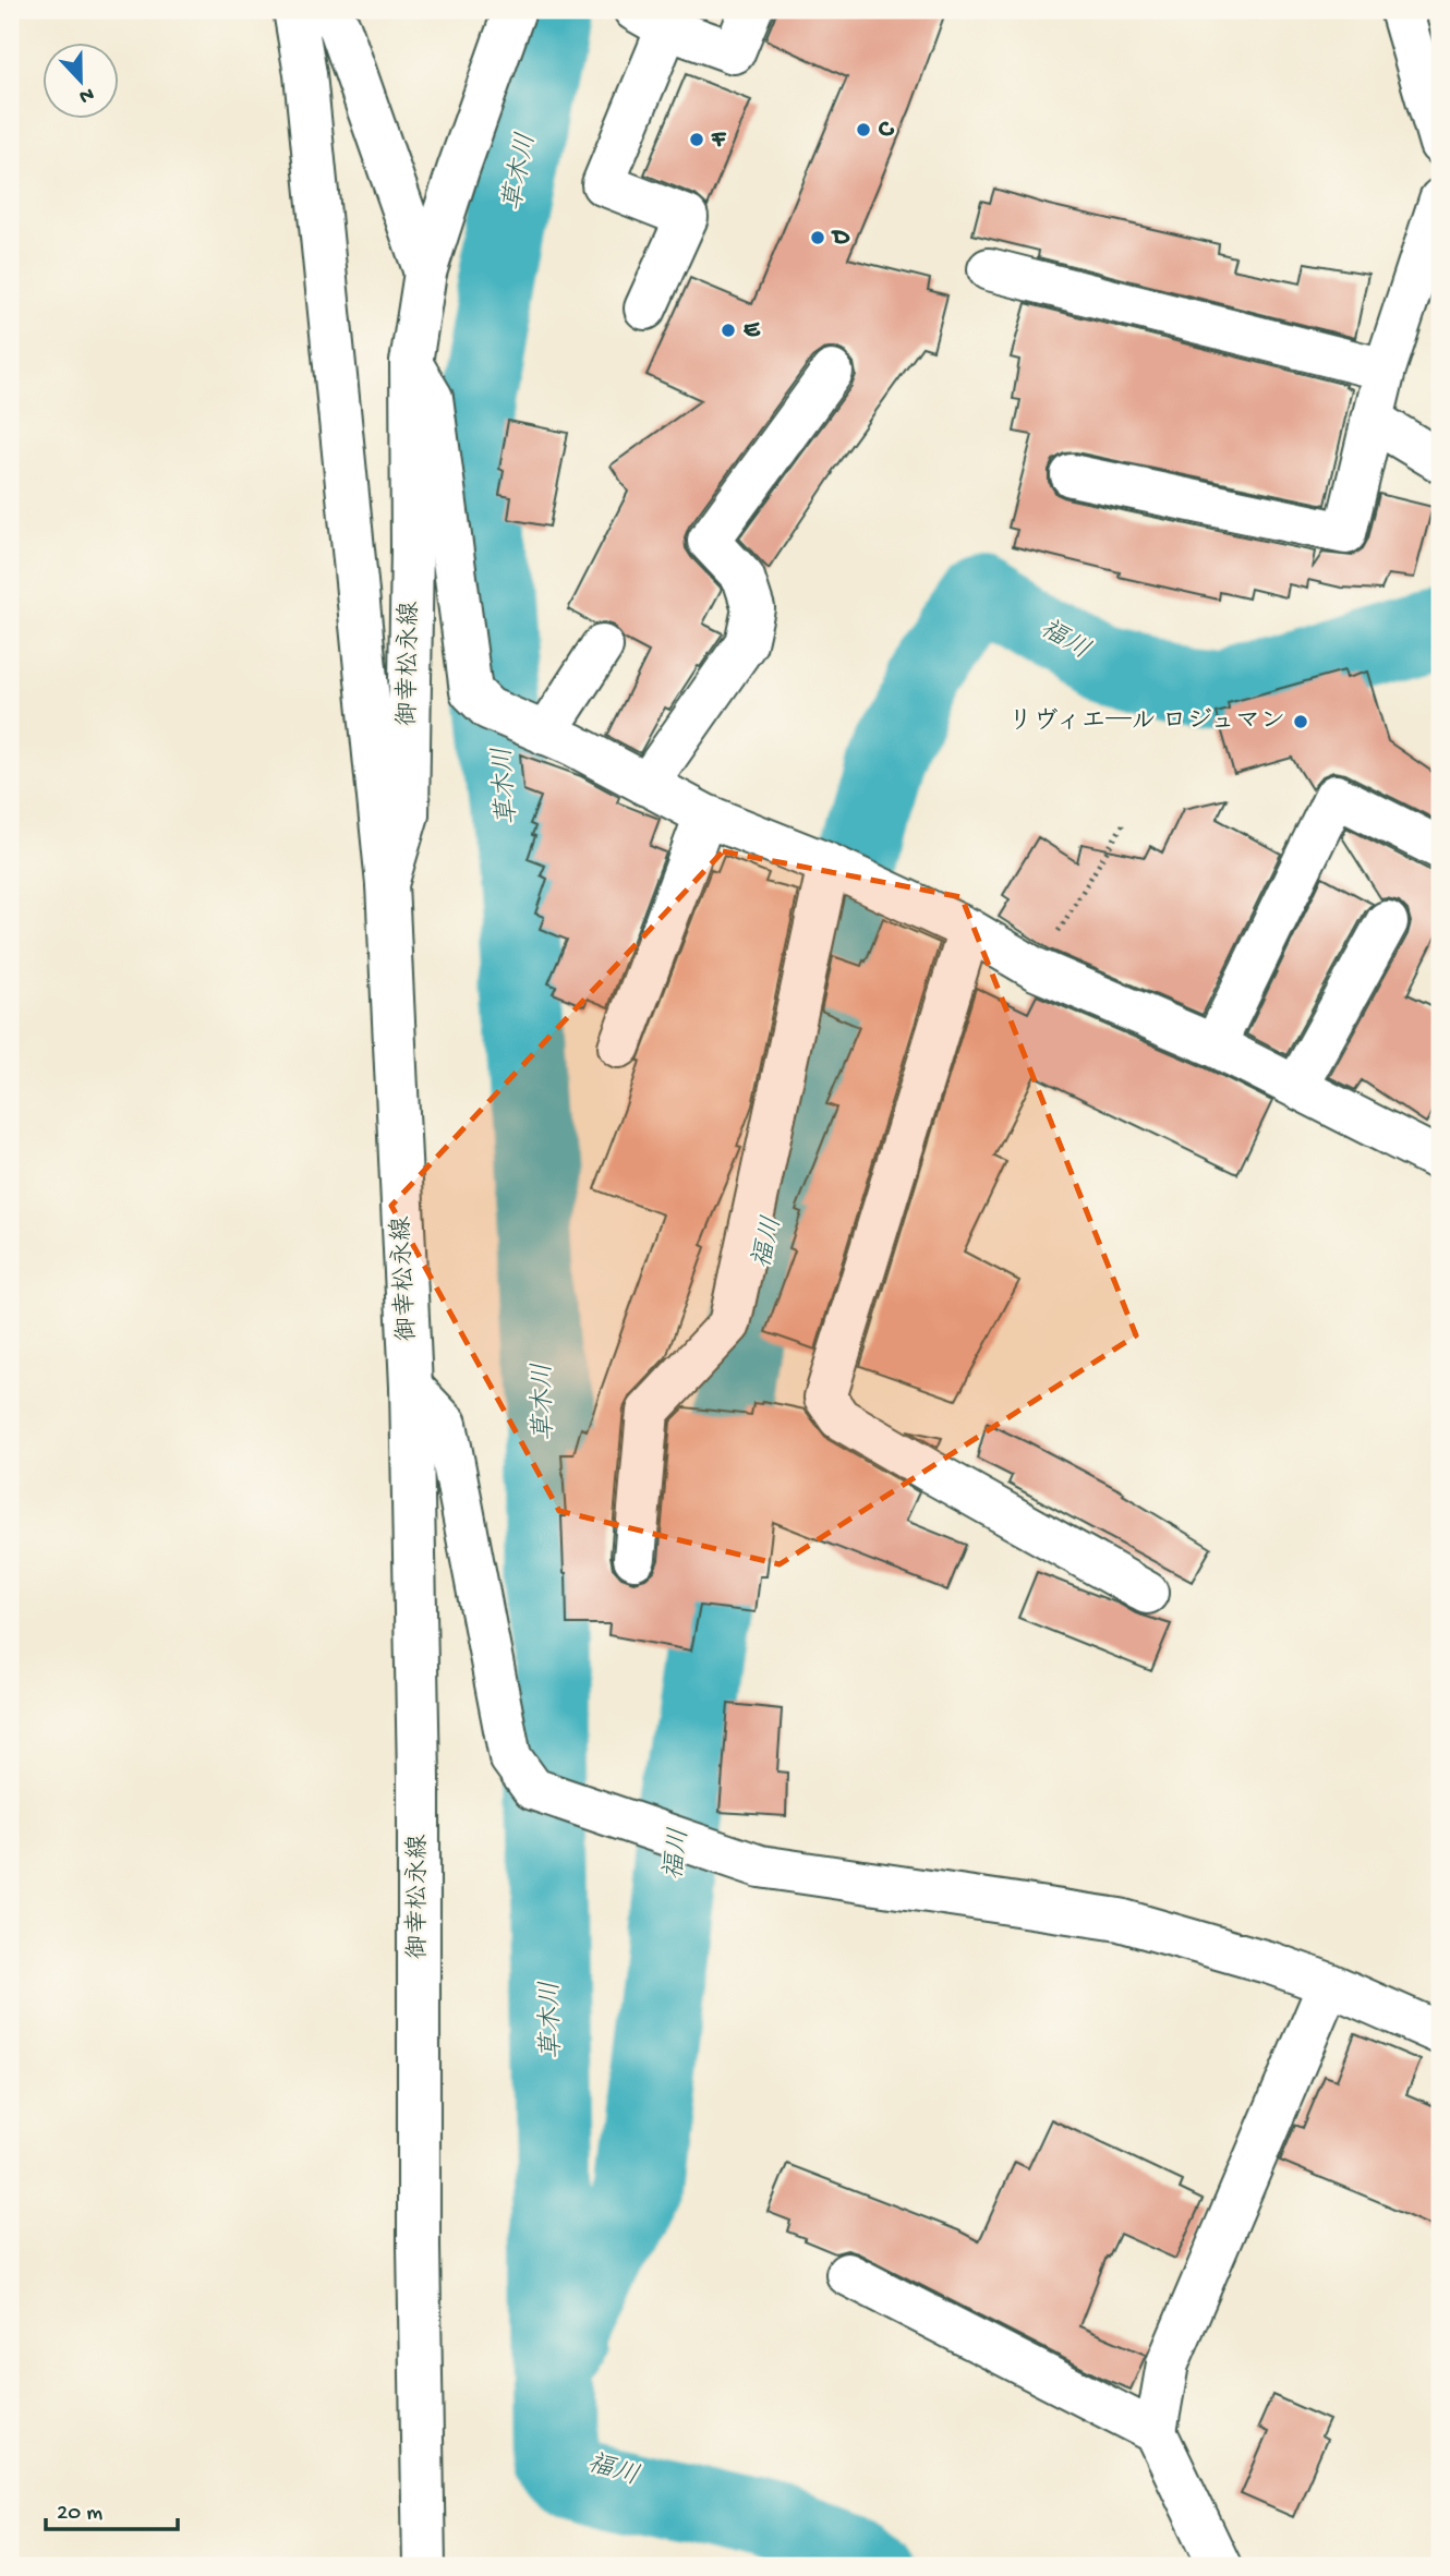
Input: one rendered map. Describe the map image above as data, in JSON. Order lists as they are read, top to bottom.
{
  "streets": {
    "street": ["御幸松永線"]
  },
  "water": ["草木川", "福川"],
  "places": [
    "C",
    "F",
    "D",
    "E",
    "リヴィエ―ル ロジュマン"
  ],
  "scale_bar": "20 m",
  "north": "bottom"
}
